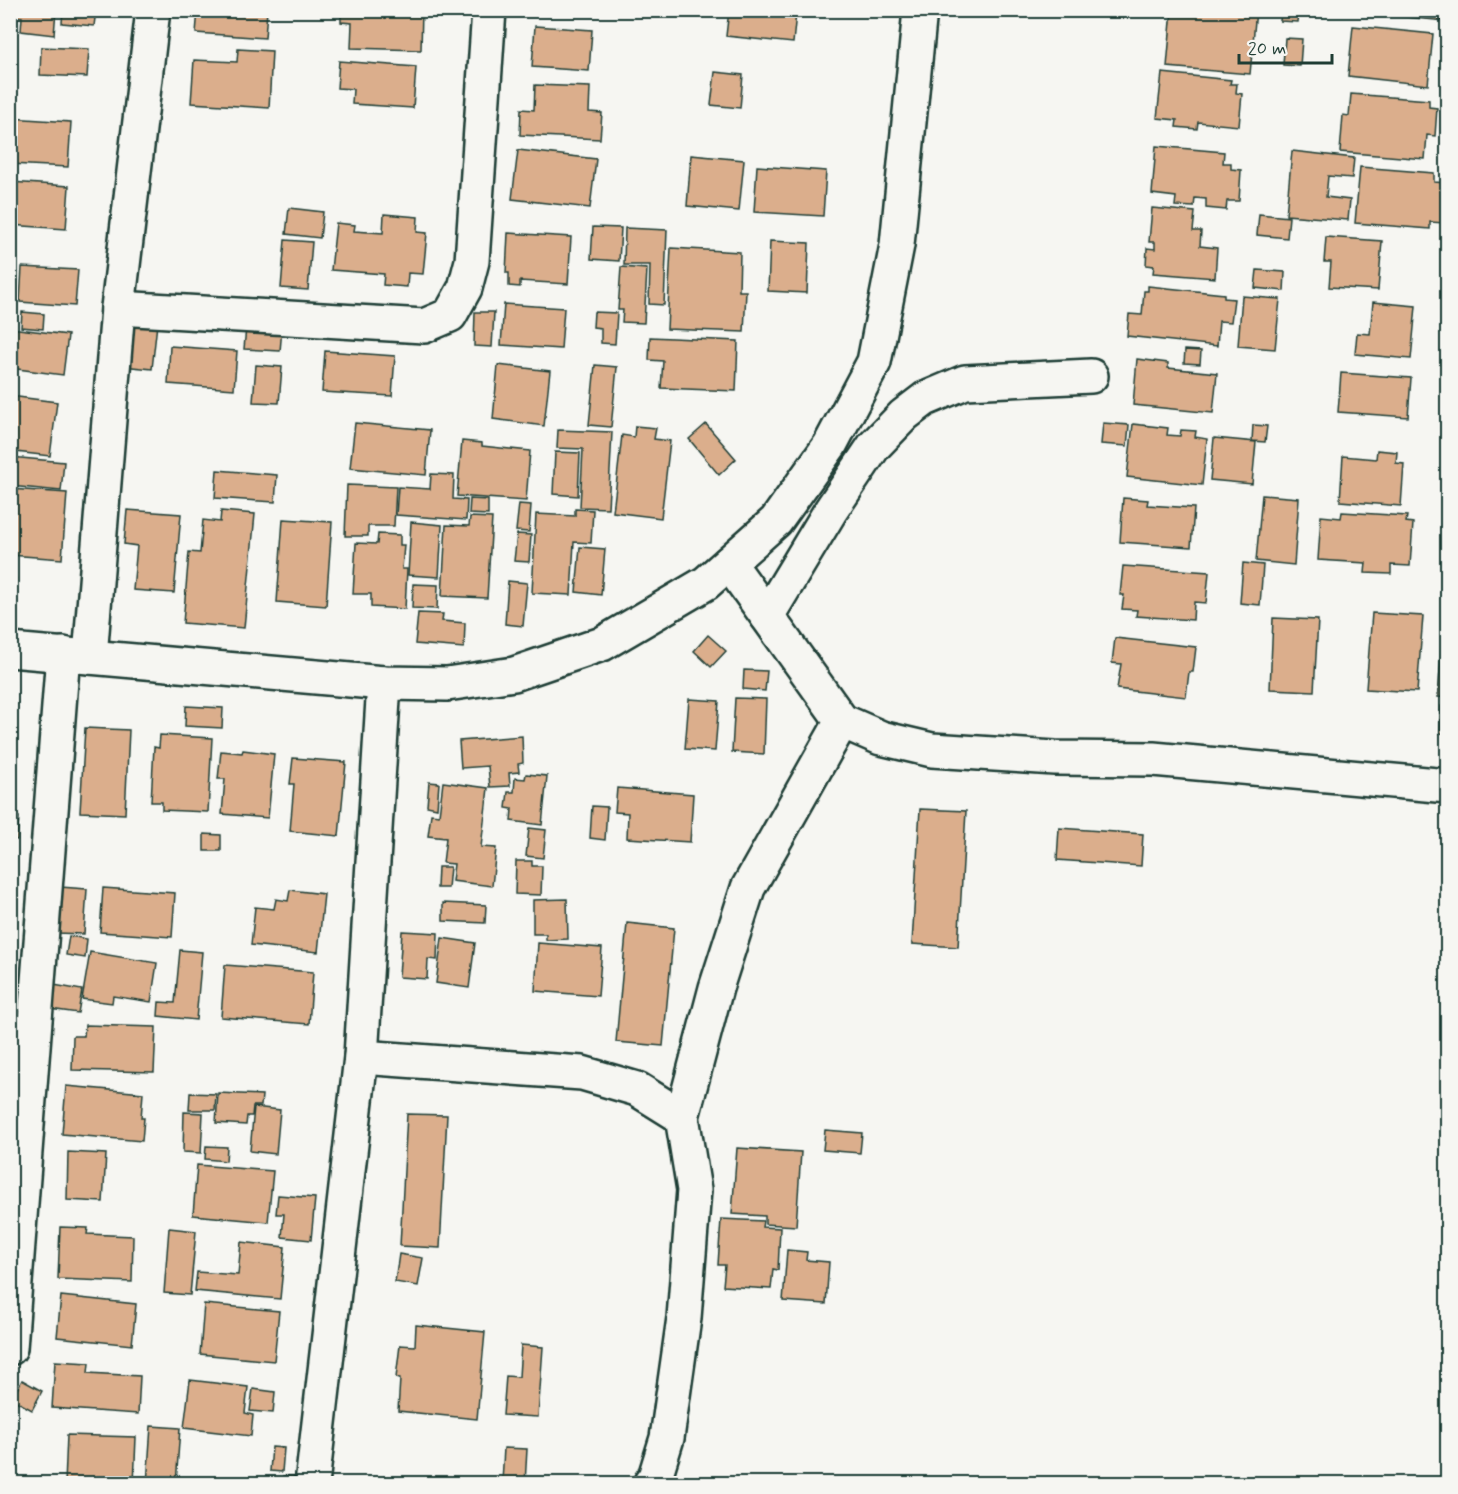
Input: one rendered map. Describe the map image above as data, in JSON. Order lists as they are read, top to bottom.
{
  "scale_bar": "20 m"
}
